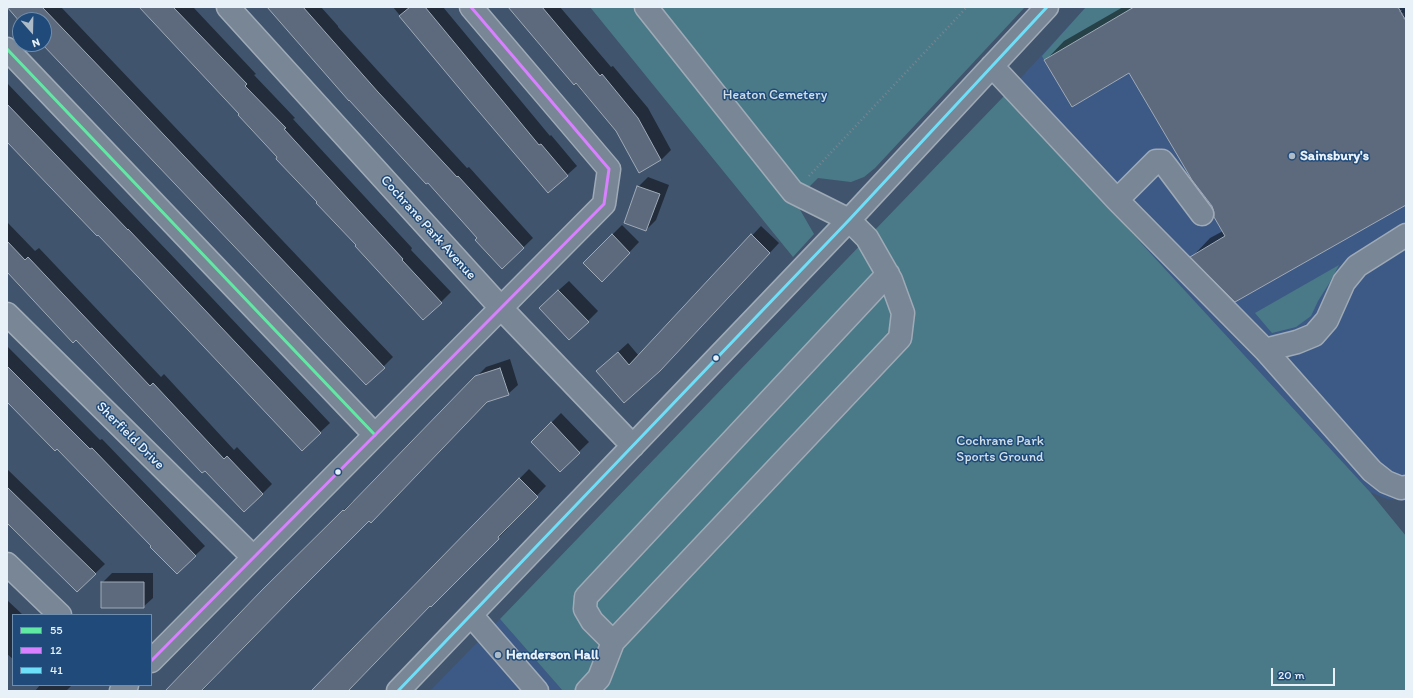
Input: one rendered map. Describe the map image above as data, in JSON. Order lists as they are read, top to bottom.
{
  "streets": {
    "street": ["Cochrane Park Avenue", "Sherfield Drive"]
  },
  "parks": ["Heaton Cemetery", "Cochrane Park Sports Ground"],
  "places": ["Sainsbury's", "Henderson Hall"],
  "lines": ["transit line 12", "transit line 41", "transit line 55"],
  "legend": ["55", "12", "41"],
  "scale_bar": "20 m",
  "north": "bottom"
}
